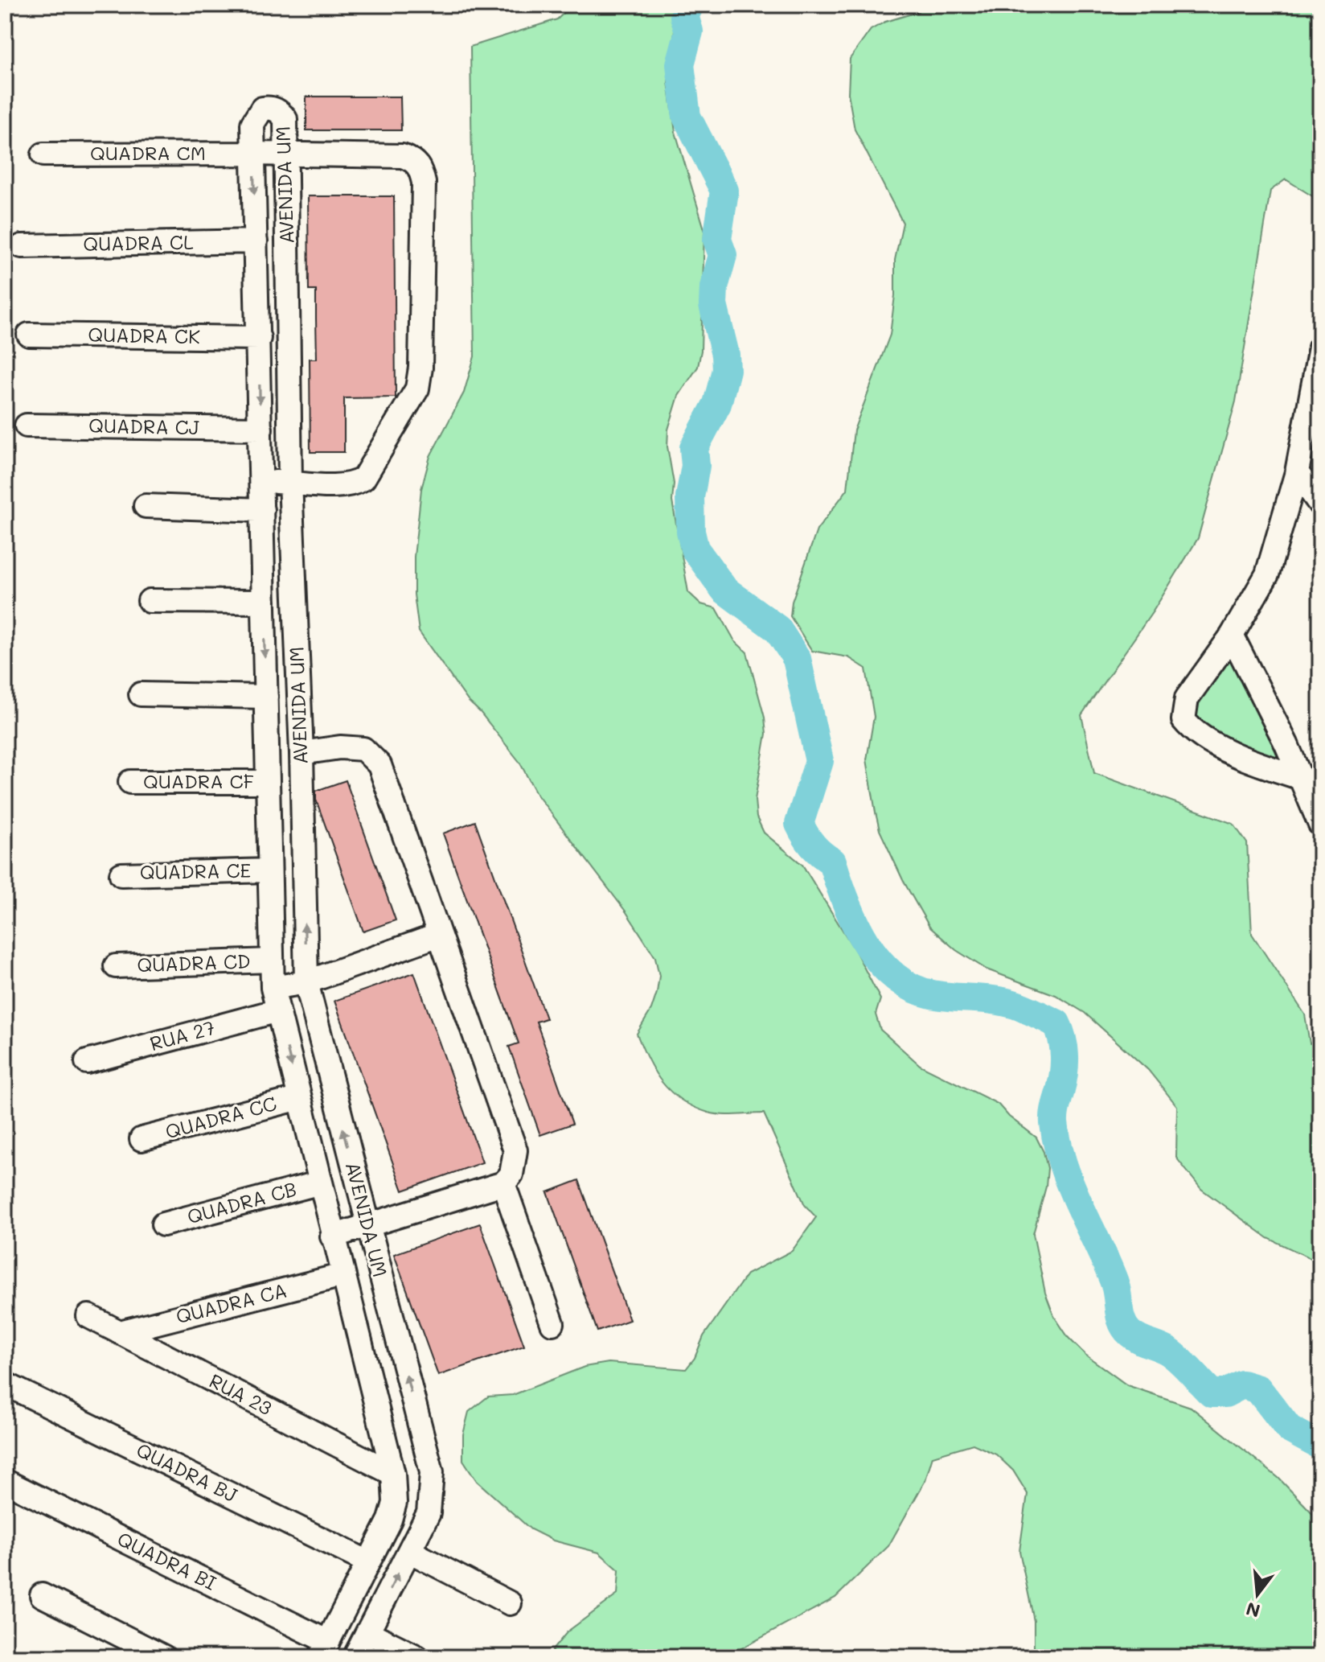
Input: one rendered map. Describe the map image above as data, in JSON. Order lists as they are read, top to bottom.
{
  "streets": {
    "street": [
      "QUADRA CM",
      "AVENIDA UM",
      "QUADRA CL",
      "QUADRA CK",
      "QUADRA CJ",
      "QUADRA CF",
      "QUADRA CE",
      "QUADRA CD",
      "RUA 27",
      "QUADRA CC",
      "QUADRA CB",
      "QUADRA CA",
      "RUA 23",
      "QUADRA BJ",
      "QUADRA BI"
    ]
  },
  "crossings": [
    ["QUADRA CM", "AVENIDA UM"],
    ["AVENIDA UM", "QUADRA CL"],
    ["AVENIDA UM", "QUADRA CK"],
    ["AVENIDA UM", "QUADRA CJ"],
    ["AVENIDA UM", "QUADRA CF"],
    ["AVENIDA UM", "QUADRA CE"],
    ["AVENIDA UM", "QUADRA CD"],
    ["AVENIDA UM", "RUA 27"],
    ["AVENIDA UM", "QUADRA CC"],
    ["AVENIDA UM", "QUADRA CB"],
    ["AVENIDA UM", "QUADRA CA"],
    ["AVENIDA UM", "RUA 23"],
    ["AVENIDA UM", "QUADRA BJ"],
    ["AVENIDA UM", "QUADRA BI"],
    ["QUADRA CA", "RUA 23"]
  ],
  "north": "bottom"
}
